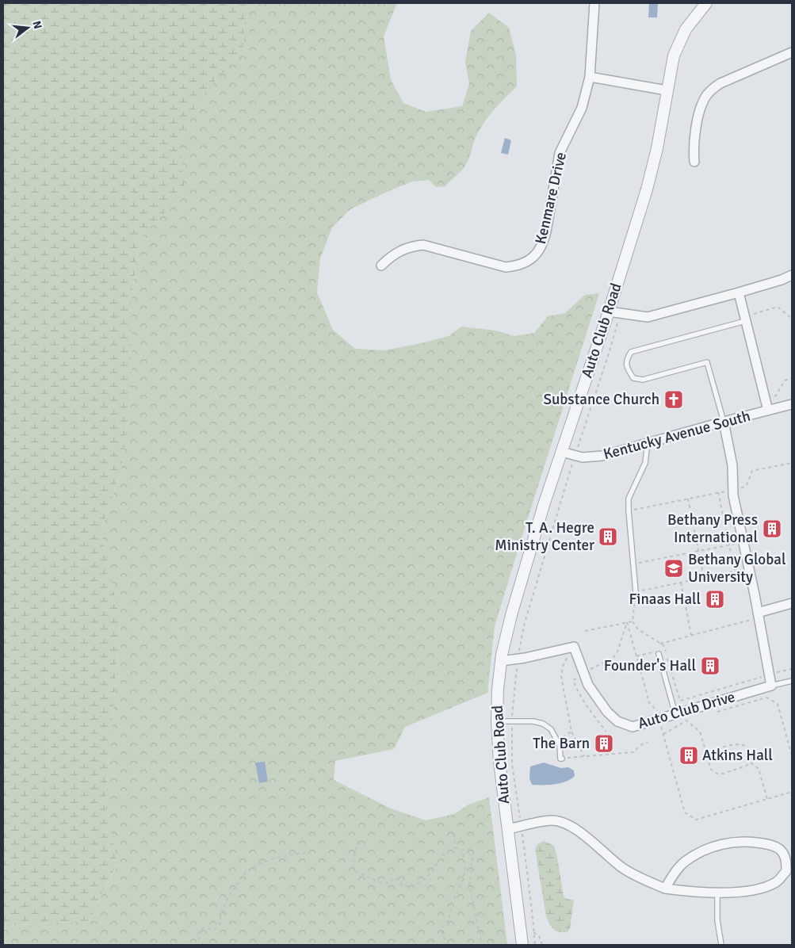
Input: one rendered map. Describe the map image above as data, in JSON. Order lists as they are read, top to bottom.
{
  "streets": {
    "street": [
      "Kenmare Drive",
      "Auto Club Road",
      "Kentucky Avenue South",
      "Auto Club Drive"
    ]
  },
  "crossings": [
    ["Auto Club Road", "Kentucky Avenue South"],
    ["Auto Club Road", "Auto Club Drive"]
  ],
  "places": {
    "church": ["Substance Church"],
    "building": [
      "Bethany Press International",
      "T. A. Hegre Ministry Center",
      "Finaas Hall",
      "Founder's Hall",
      "The Barn",
      "Atkins Hall"
    ],
    "school or university": ["Bethany Global University"]
  },
  "north": "right"
}
